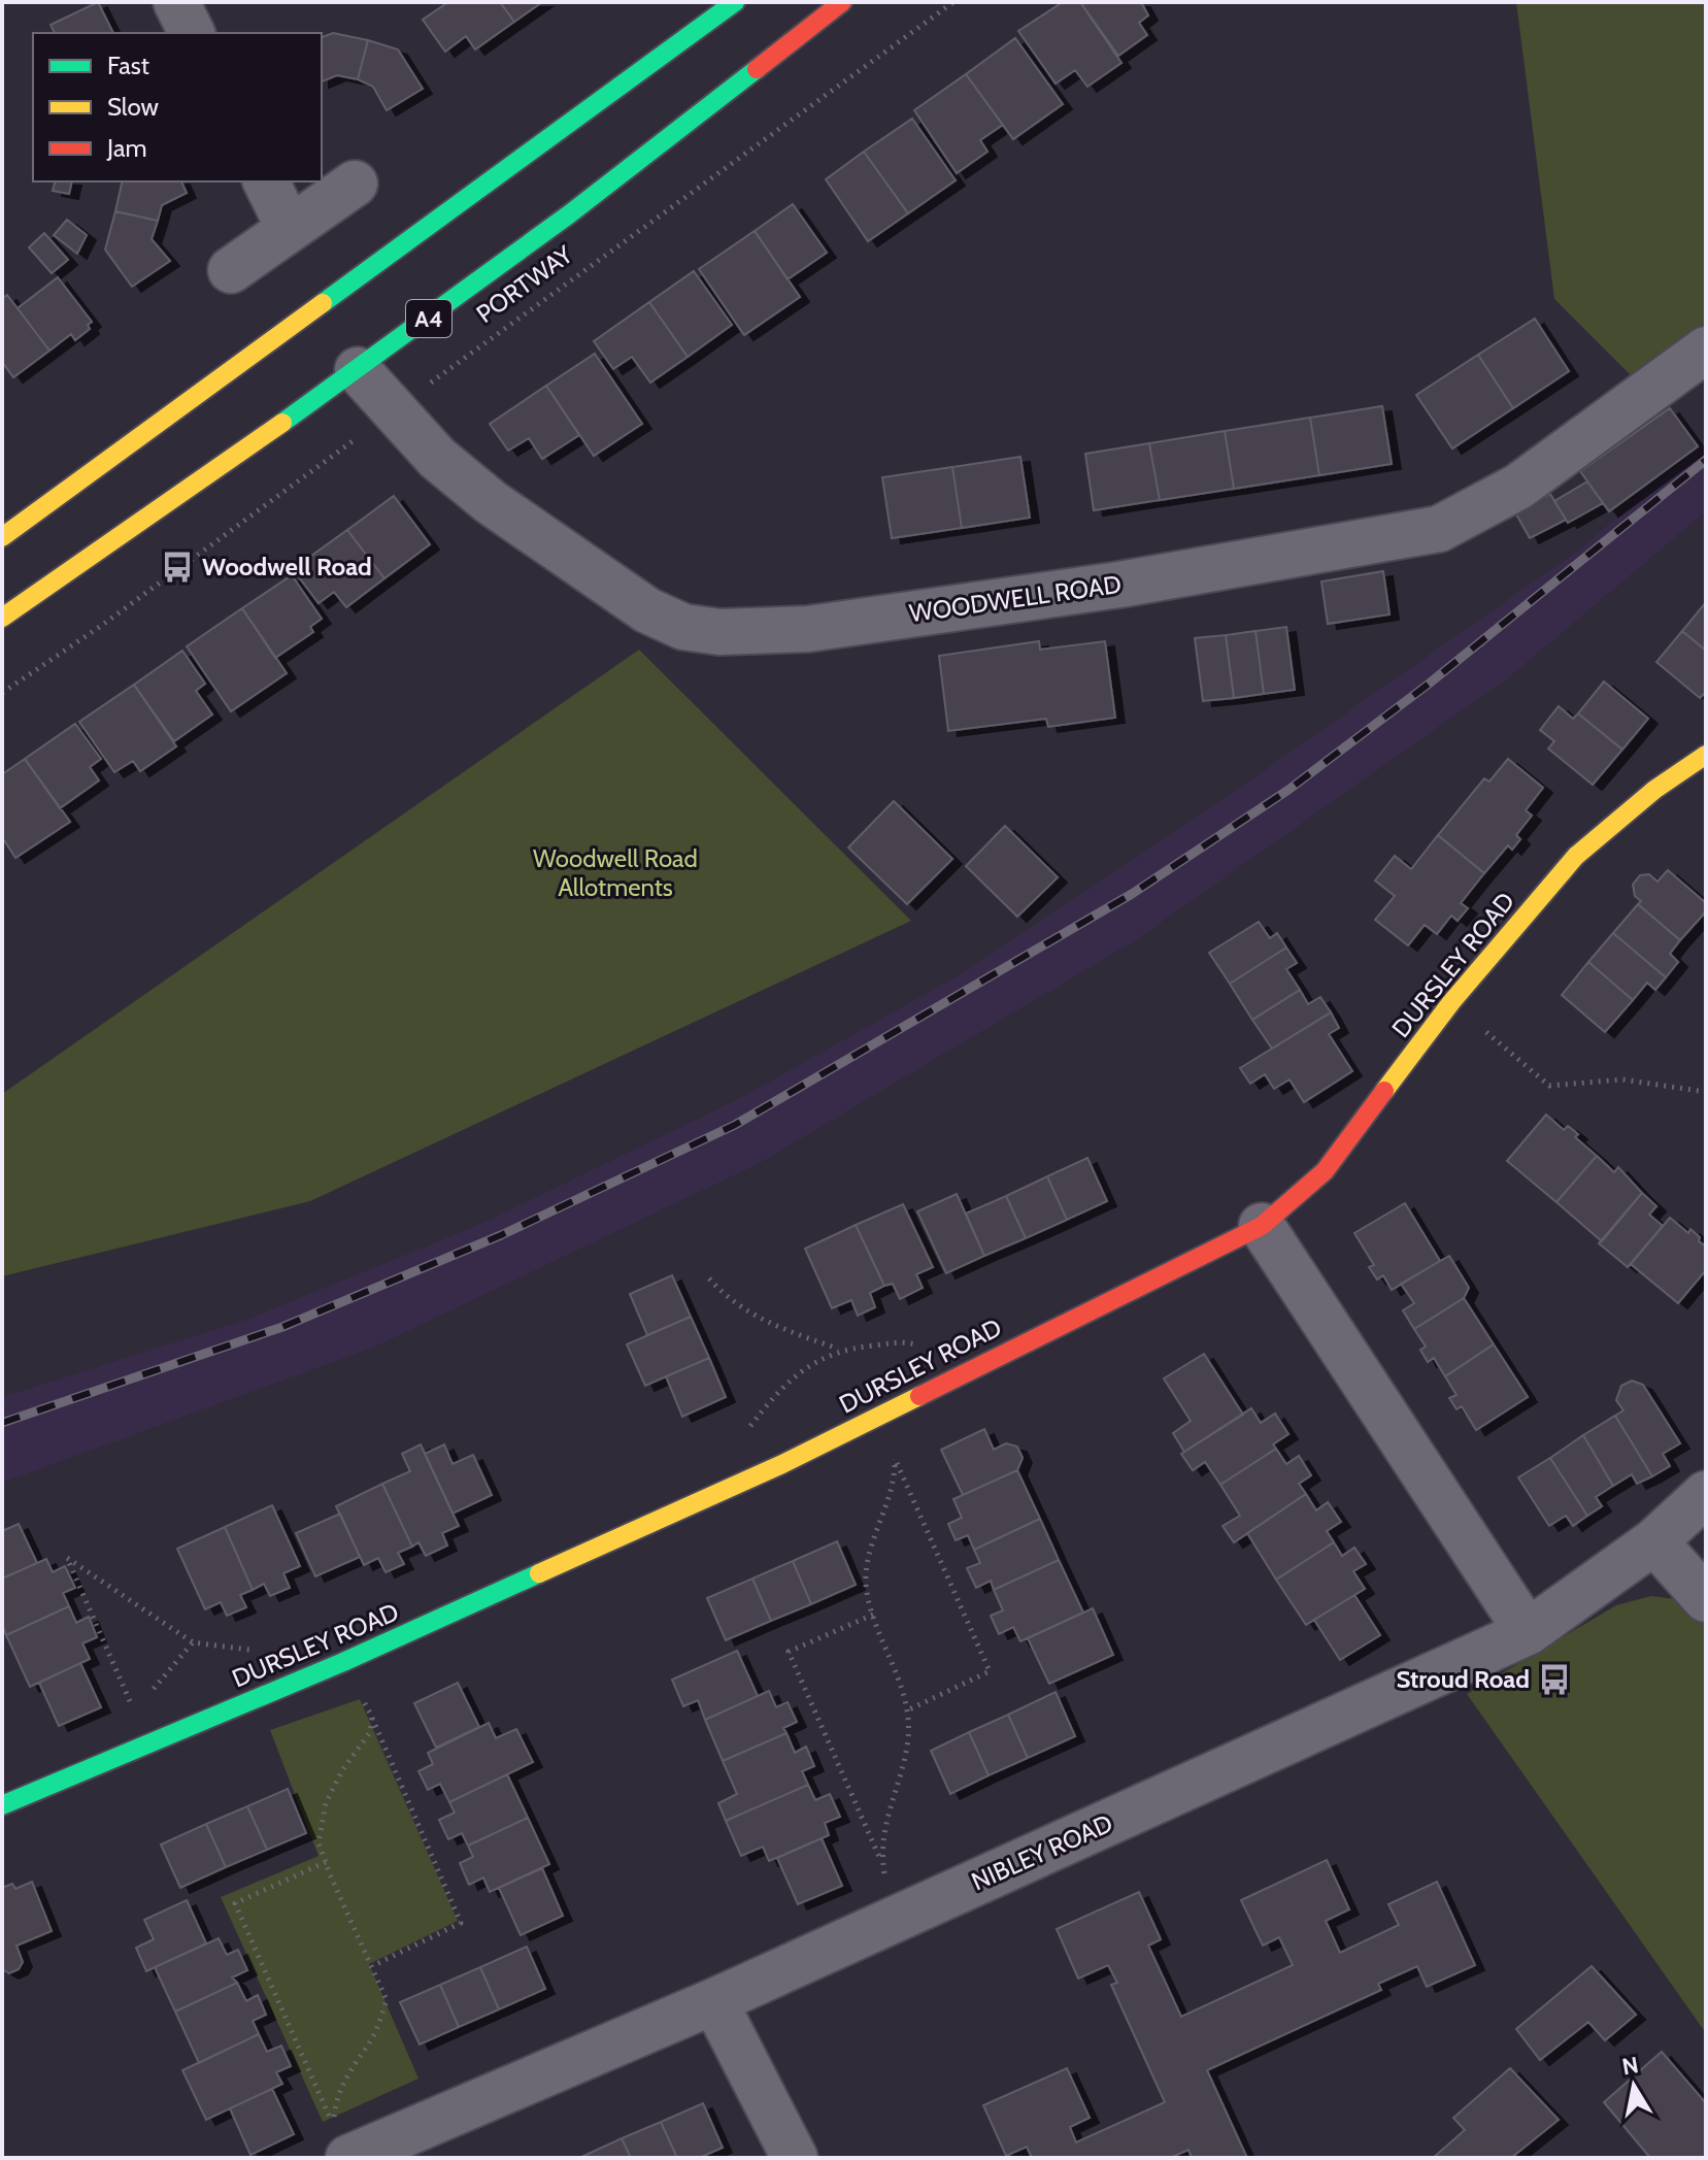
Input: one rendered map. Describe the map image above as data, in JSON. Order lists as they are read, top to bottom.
{
  "streets": {
    "main road": ["PORTWAY", "A4", "DURSLEY ROAD"],
    "street": ["WOODWELL ROAD", "NIBLEY ROAD"]
  },
  "crossings": [
    ["PORTWAY", "WOODWELL ROAD"]
  ],
  "parks": ["Woodwell Road Allotments"],
  "places": {
    "bus stop": ["Woodwell Road", "Stroud Road"]
  },
  "legend": ["Fast", "Slow", "Jam"],
  "north": "top"
}
